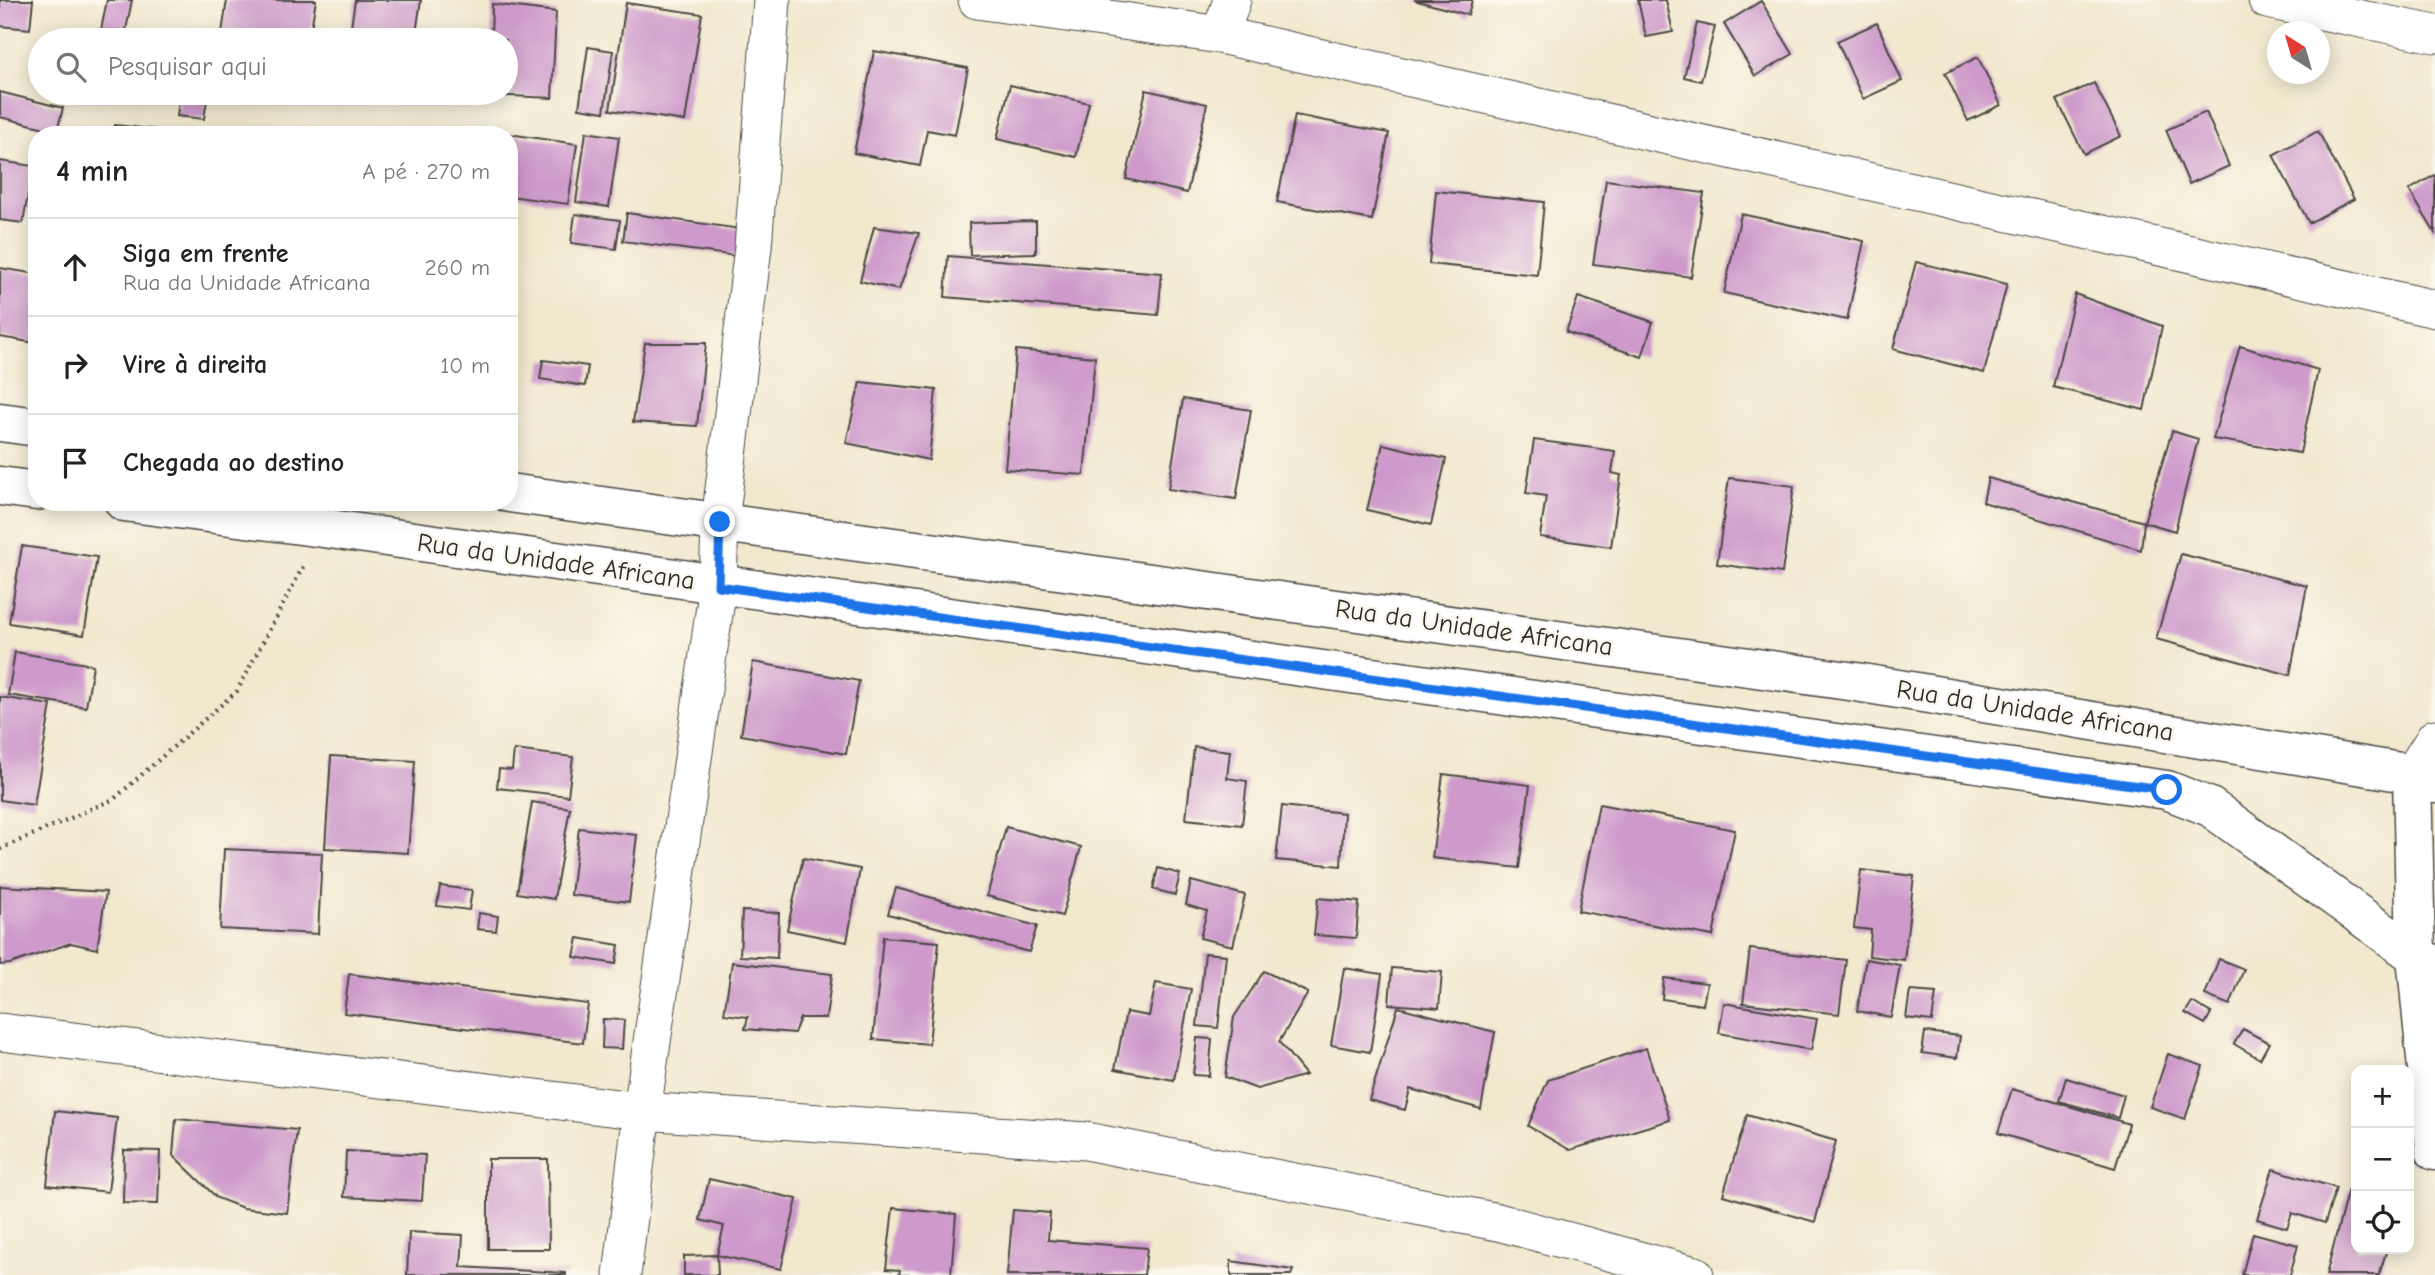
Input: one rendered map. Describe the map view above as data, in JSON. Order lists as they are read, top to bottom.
{
  "streets": {
    "street": ["Rua da Unidade Africana"]
  },
  "north": "top left",
  "page": {
    "search": "Pesquisar aqui",
    "heading": ["4 min", "A pé · 270 m"],
    "list": [
      ["Siga em frente", "Rua da Unidade Africana", "260 m"],
      ["Vire à direita", "10 m"],
      "Chegada ao destino"
    ],
    "map_buttons": ["+", "−"]
  }
}
